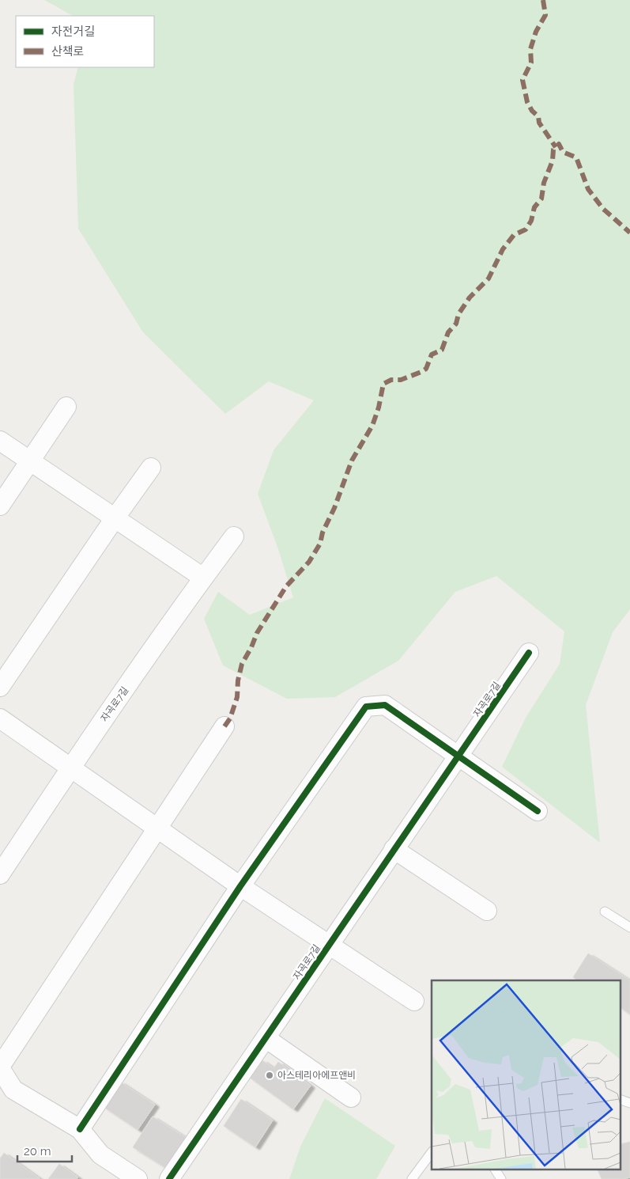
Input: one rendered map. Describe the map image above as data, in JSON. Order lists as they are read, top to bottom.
{
  "streets": {
    "street": ["자곡로7길"]
  },
  "places": ["아스테리아에프앤비"],
  "legend": ["자전거길", "산책로"],
  "scale_bar": "20 m"
}
